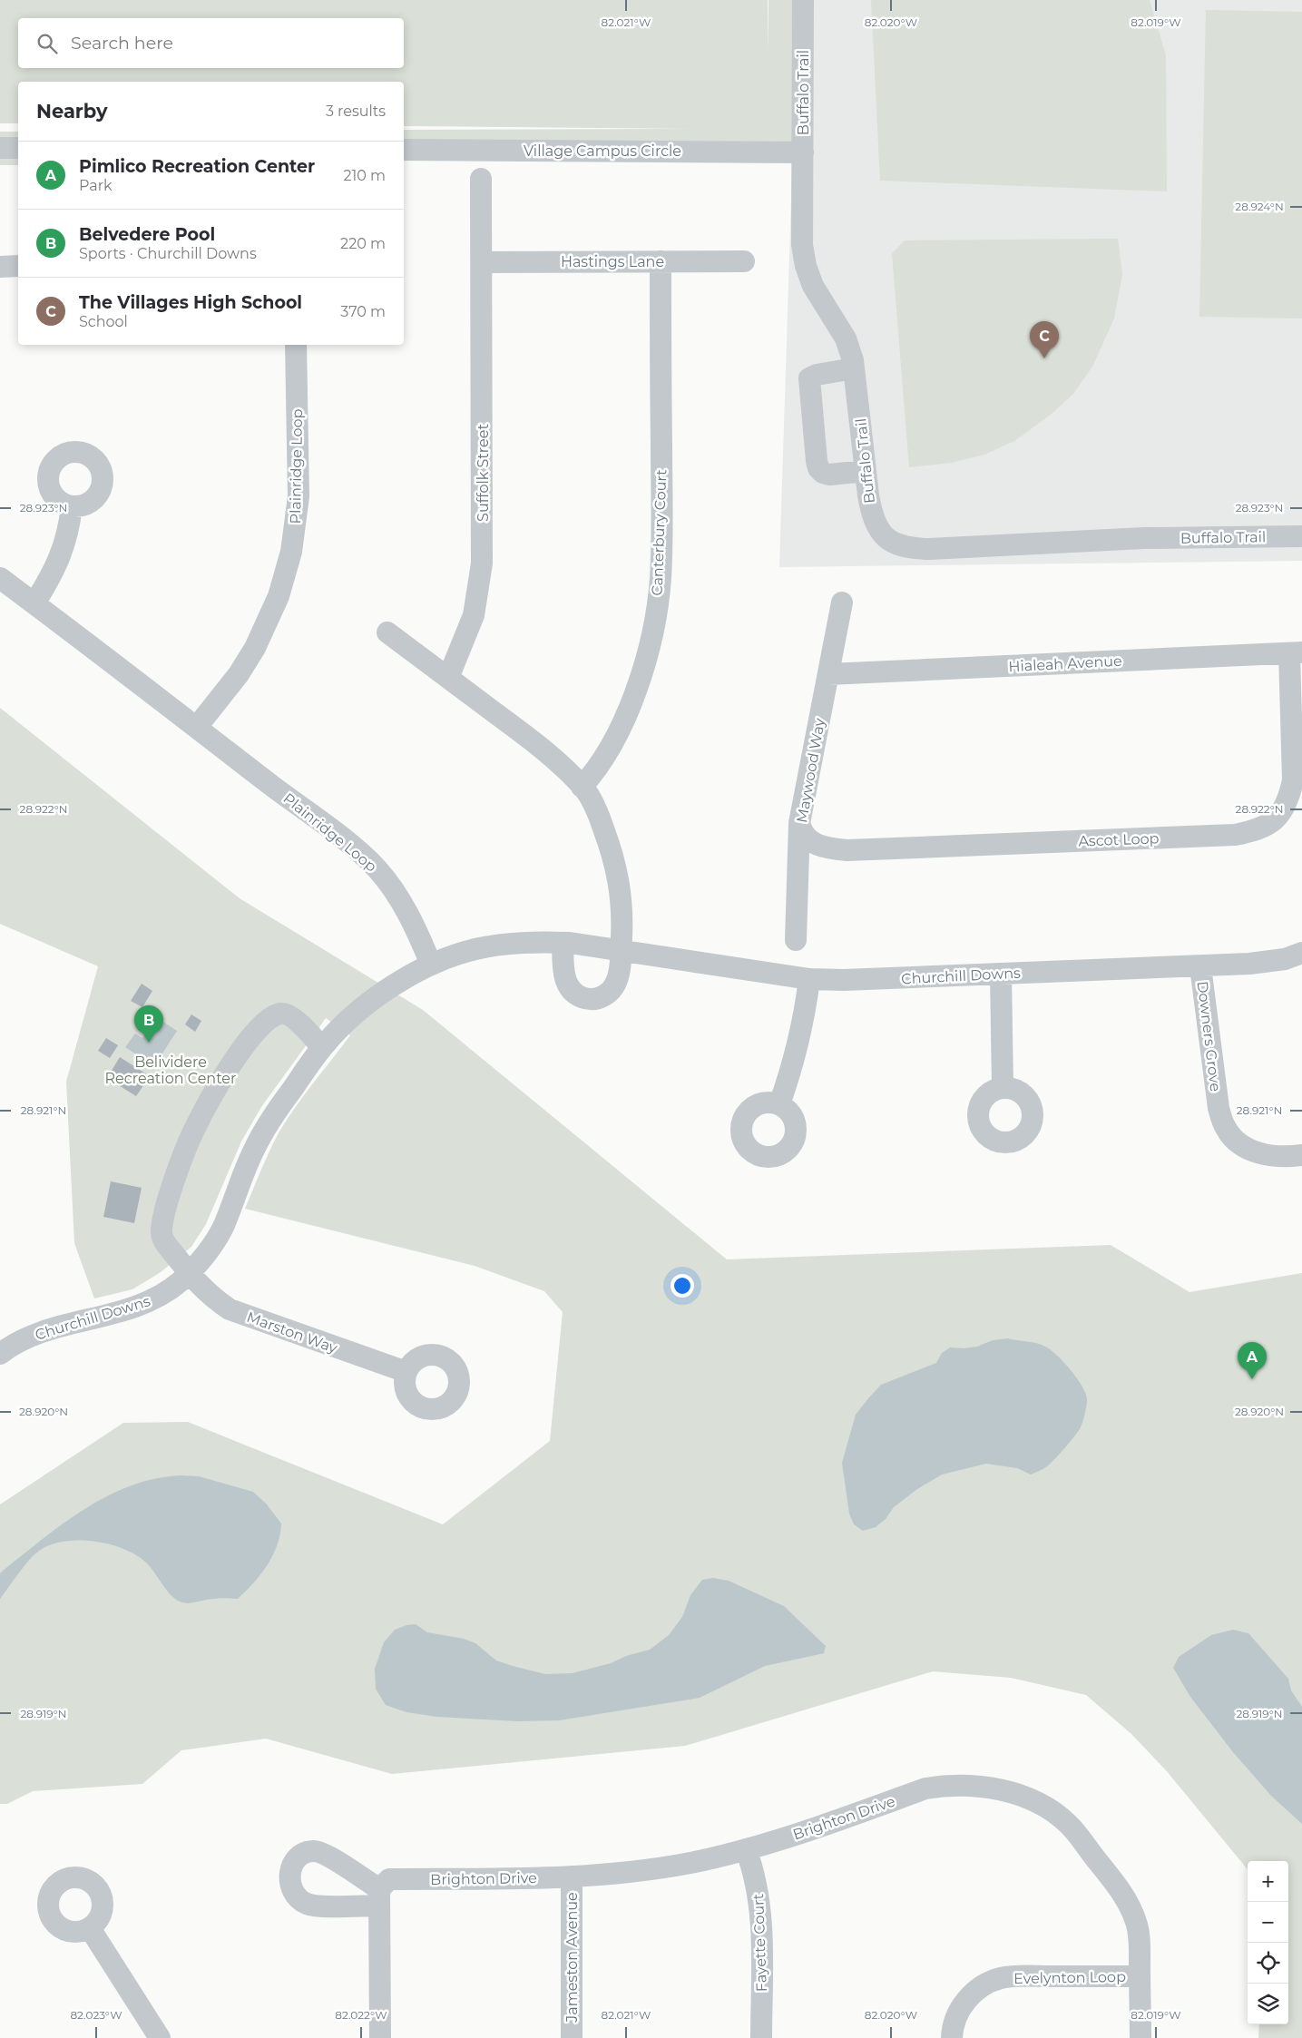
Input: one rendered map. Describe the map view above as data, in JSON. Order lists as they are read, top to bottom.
{
  "streets": {
    "street": [
      "Buffalo Trail",
      "Village Campus Circle",
      "Hastings Lane",
      "Plainridge Loop",
      "Suffolk Street",
      "Canterbury Court",
      "Hialeah Avenue",
      "Maywood Way",
      "Ascot Loop",
      "Churchill Downs",
      "Downers Grove",
      "Marston Way",
      "Brighton Drive",
      "Fayette Court",
      "Jameston Avenue",
      "Evelynton Loop"
    ]
  },
  "crossings": [
    ["Buffalo Trail", "Village Campus Circle"],
    ["Hastings Lane", "Suffolk Street"],
    ["Hastings Lane", "Canterbury Court"],
    ["Plainridge Loop", "Churchill Downs"],
    ["Hialeah Avenue", "Maywood Way"],
    ["Hialeah Avenue", "Ascot Loop"],
    ["Maywood Way", "Ascot Loop"],
    ["Churchill Downs", "Downers Grove"],
    ["Churchill Downs", "Marston Way"],
    ["Brighton Drive", "Fayette Court"],
    ["Brighton Drive", "Jameston Avenue"],
    ["Brighton Drive", "Evelynton Loop"]
  ],
  "parks": ["Belividere Recreation Center"],
  "page": {
    "search": "Search here",
    "heading": ["Nearby", "3 results"],
    "list": [
      {
        "mark": "A",
        "name": "Pimlico Recreation Center",
        "note": "Park",
        "value": "210 m"
      },
      {
        "mark": "B",
        "name": "Belvedere Pool",
        "note": "Sports · Churchill Downs",
        "value": "220 m"
      },
      {
        "mark": "C",
        "name": "The Villages High School",
        "note": "School",
        "value": "370 m"
      }
    ],
    "pins": ["C", "B", "A"],
    "map_buttons": ["+", "−"]
  },
  "coordinates": [
    "82.021°W",
    "82.020°W",
    "82.019°W",
    "28.924°N",
    "28.923°N",
    "28.922°N",
    "28.921°N",
    "28.920°N",
    "28.919°N",
    "82.023°W",
    "82.022°W"
  ]
}
